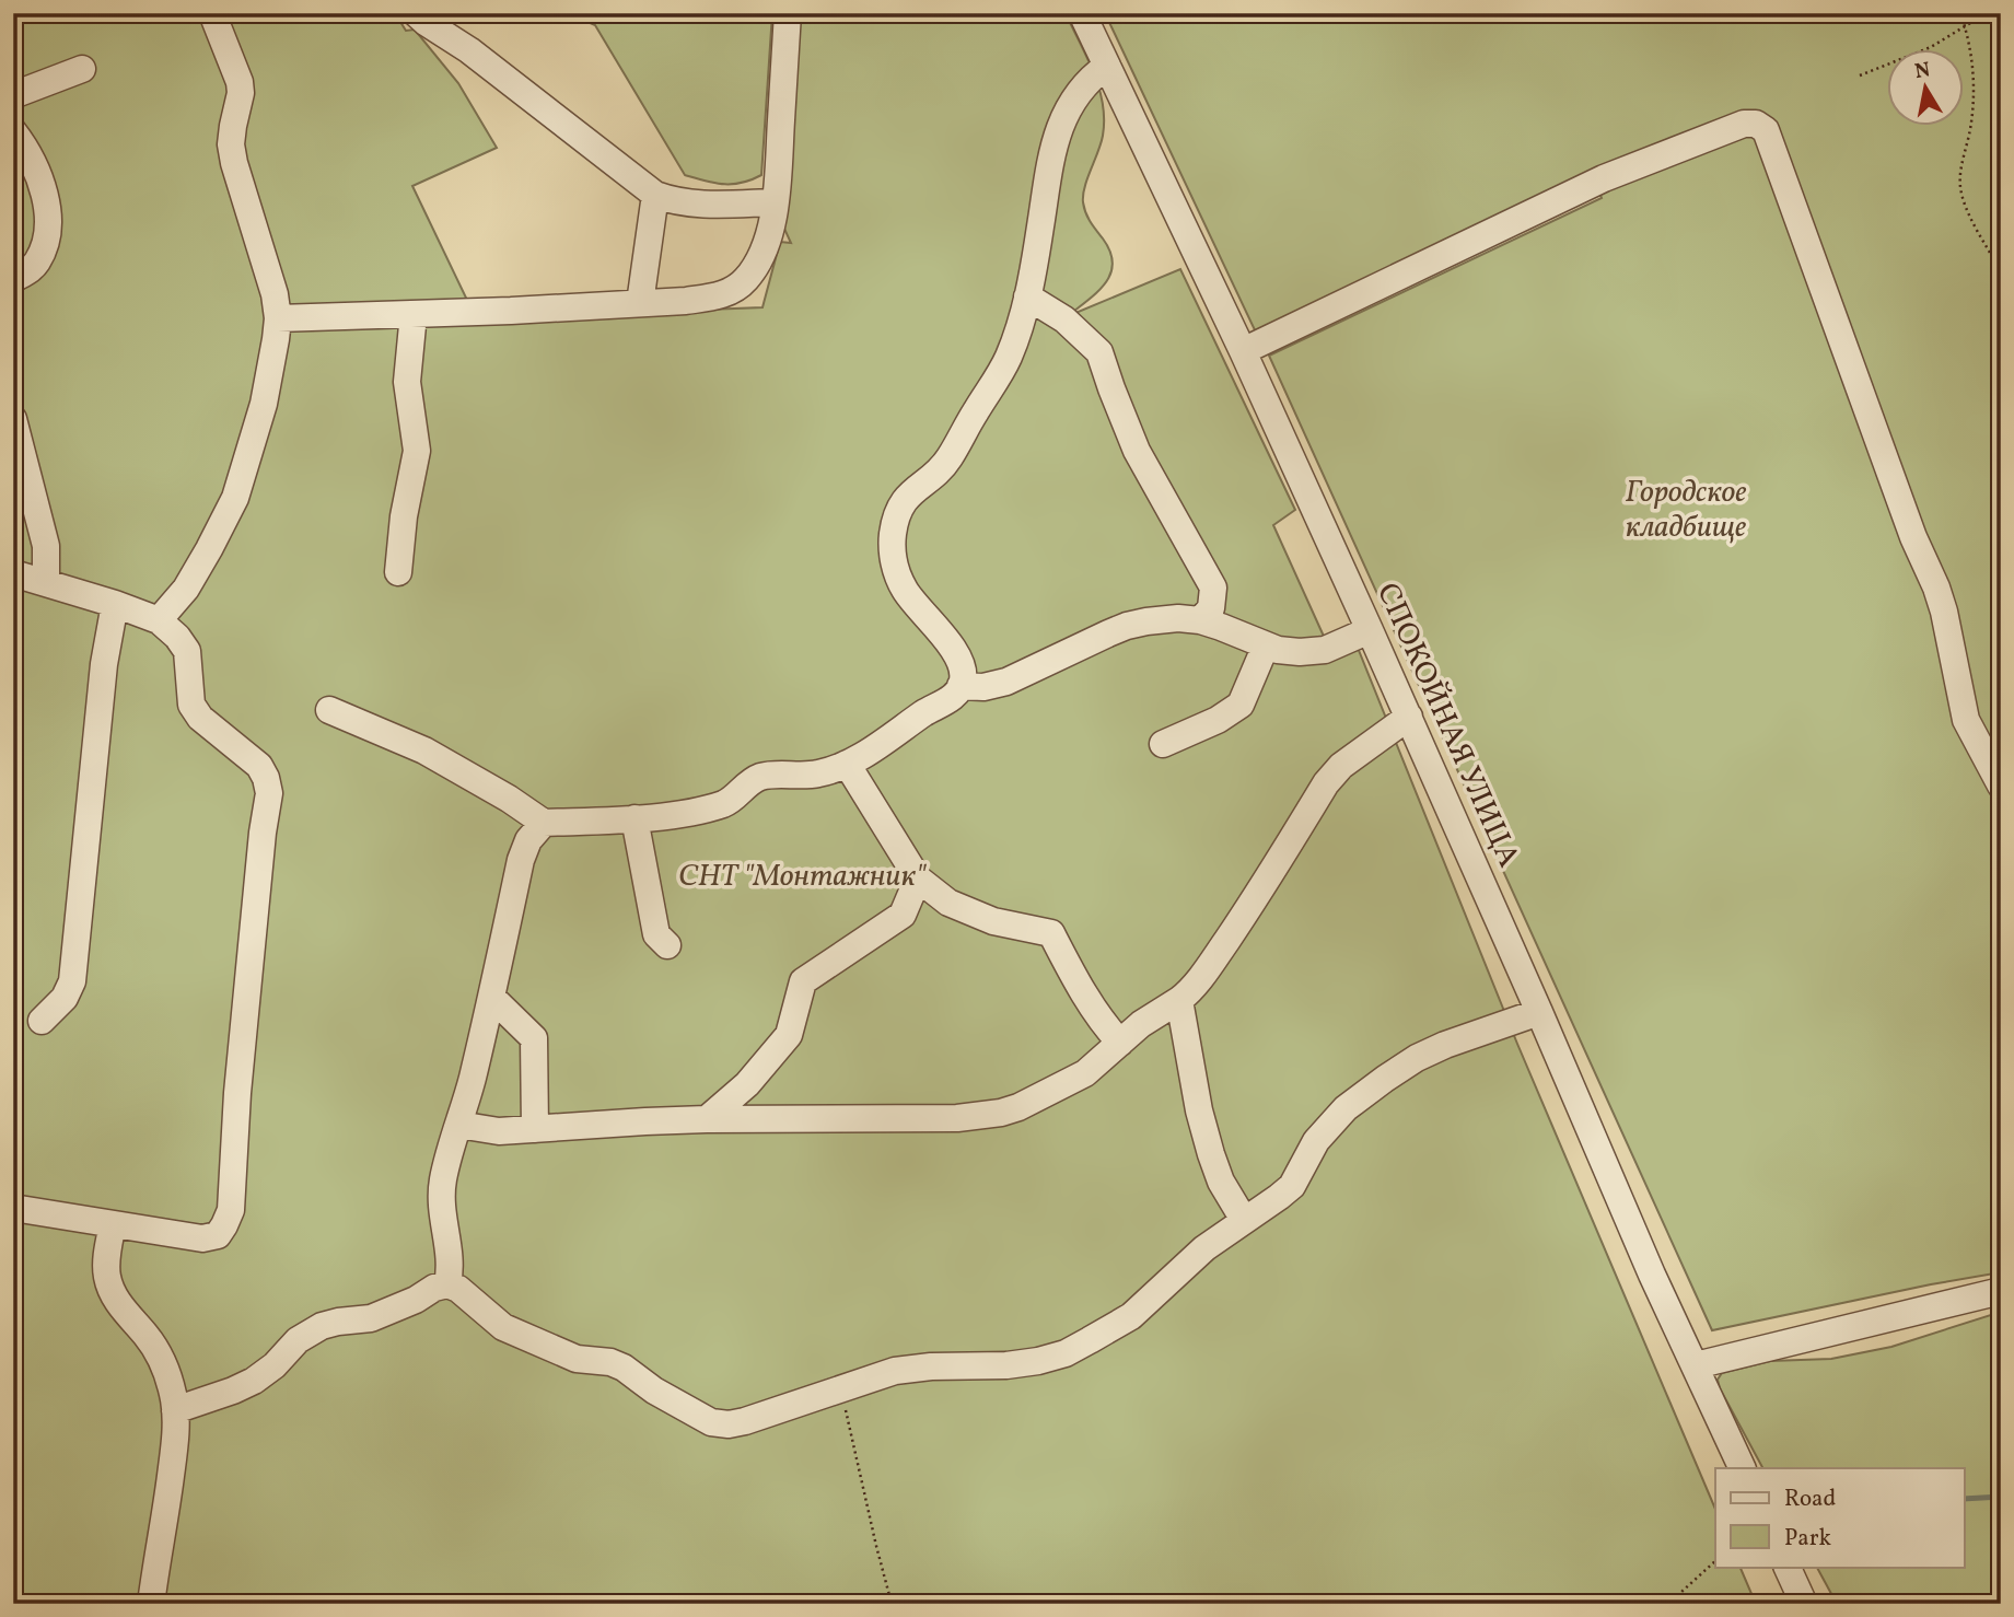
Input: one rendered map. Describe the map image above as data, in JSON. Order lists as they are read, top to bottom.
{
  "streets": {
    "street": ["СПОКОЙНАЯ УЛИЦА"]
  },
  "parks": ["Городское кладбище", "СНТ \"Монтажник\""],
  "legend": ["Road", "Park"],
  "north": "top"
}
